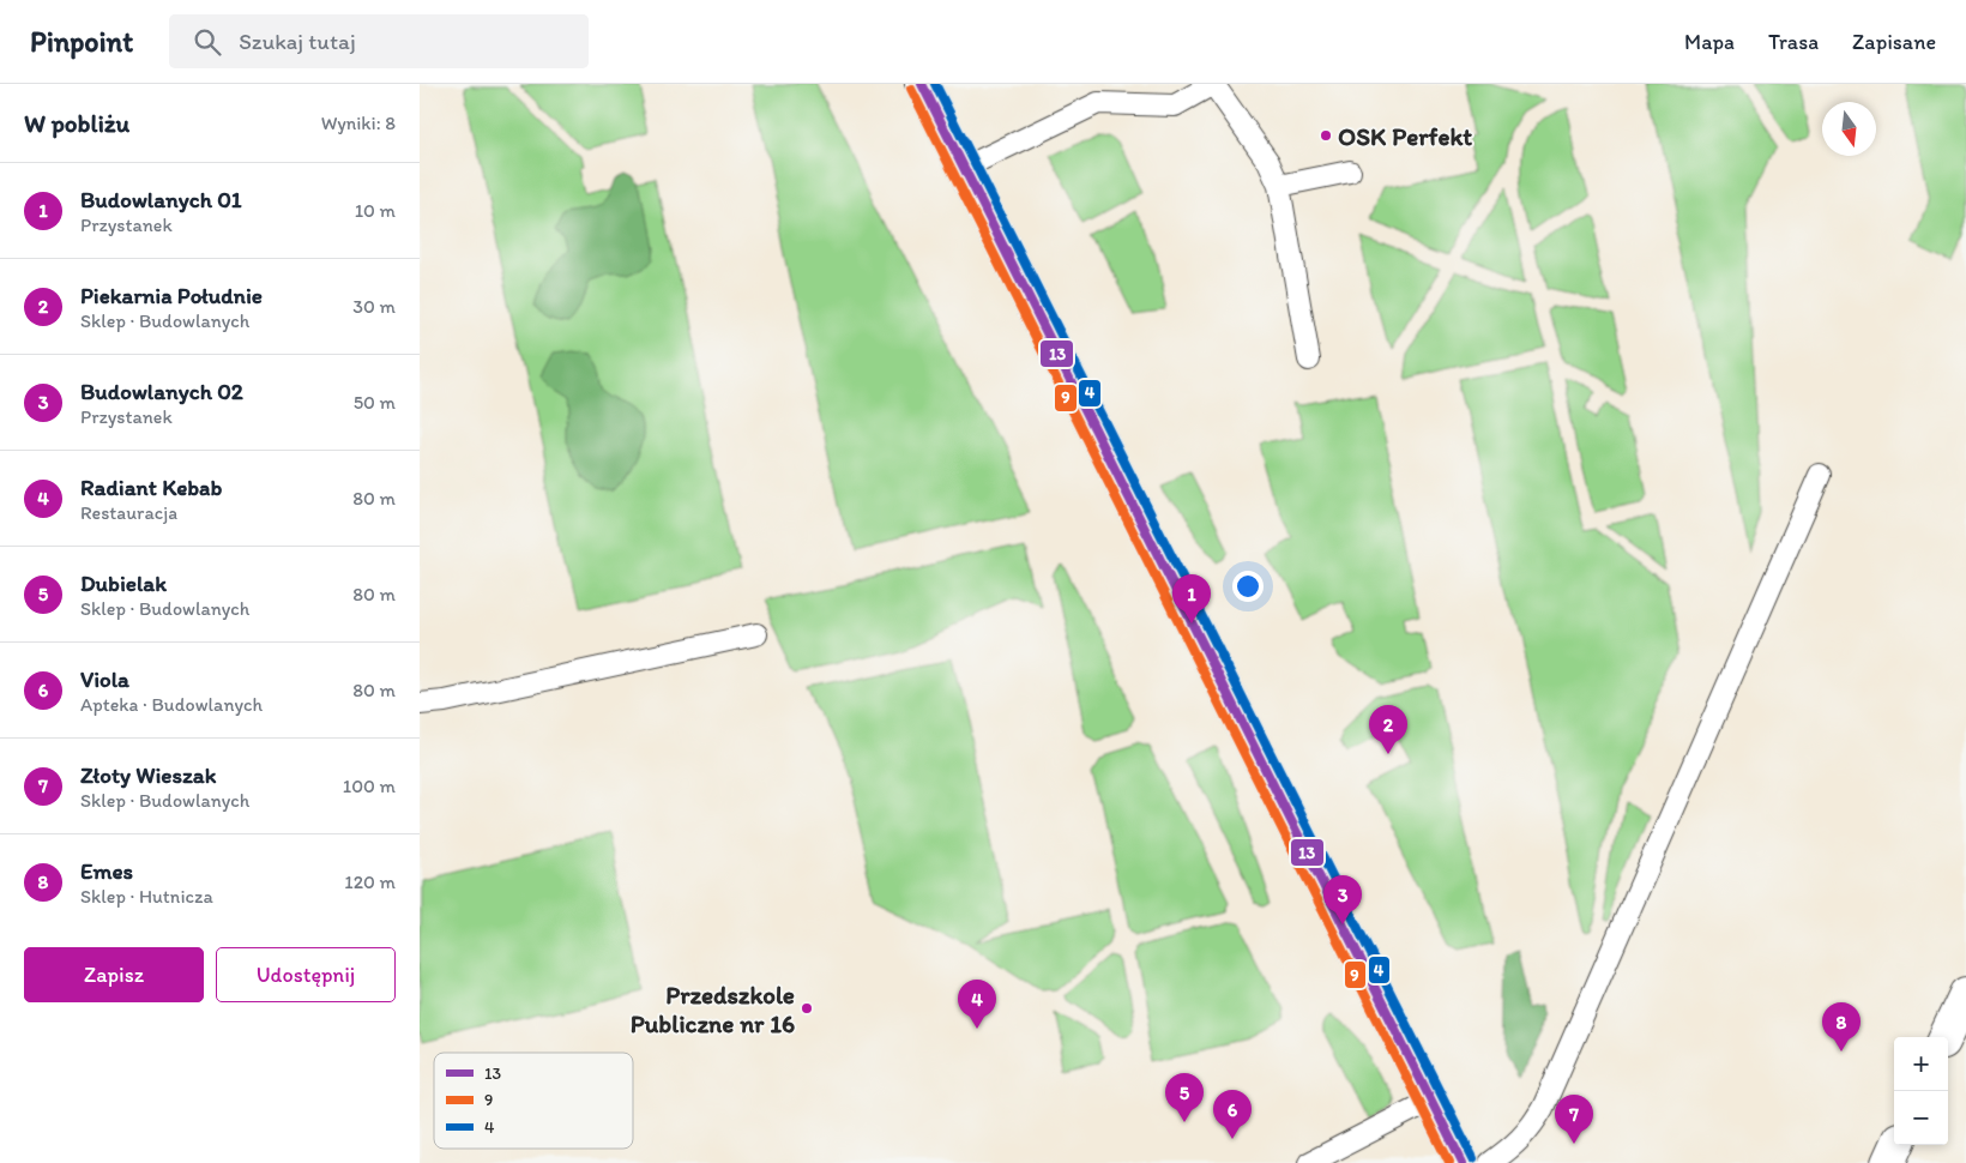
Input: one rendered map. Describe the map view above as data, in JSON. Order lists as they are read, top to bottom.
{
  "places": ["OSK Perfekt", "Przedszkole Publiczne nr 16"],
  "lines": ["transit line 13", "transit line 4", "transit line 9"],
  "legend": ["13", "9", "4"],
  "north": "bottom",
  "page": {
    "header": "Pinpoint",
    "search": "Szukaj tutaj",
    "nav": ["Mapa", "Trasa", "Zapisane"],
    "heading": ["W pobliżu", "Wyniki: 8"],
    "list": [
      {
        "mark": "1",
        "name": "Budowlanych 01",
        "note": "Przystanek",
        "value": "10 m"
      },
      {
        "mark": "2",
        "name": "Piekarnia Południe",
        "note": "Sklep · Budowlanych",
        "value": "30 m"
      },
      {
        "mark": "3",
        "name": "Budowlanych 02",
        "note": "Przystanek",
        "value": "50 m"
      },
      {
        "mark": "4",
        "name": "Radiant Kebab",
        "note": "Restauracja",
        "value": "80 m"
      },
      {
        "mark": "5",
        "name": "Dubielak",
        "note": "Sklep · Budowlanych",
        "value": "80 m"
      },
      {
        "mark": "6",
        "name": "Viola",
        "note": "Apteka · Budowlanych",
        "value": "80 m"
      },
      {
        "mark": "7",
        "name": "Złoty Wieszak",
        "note": "Sklep · Budowlanych",
        "value": "100 m"
      },
      {
        "mark": "8",
        "name": "Emes",
        "note": "Sklep · Hutnicza",
        "value": "120 m"
      }
    ],
    "pins": [
      "1",
      "2",
      "3",
      "4",
      "8",
      "5",
      "6",
      "7"
    ],
    "buttons": ["Zapisz", "Udostępnij"],
    "map_buttons": ["+", "−"]
  }
}
